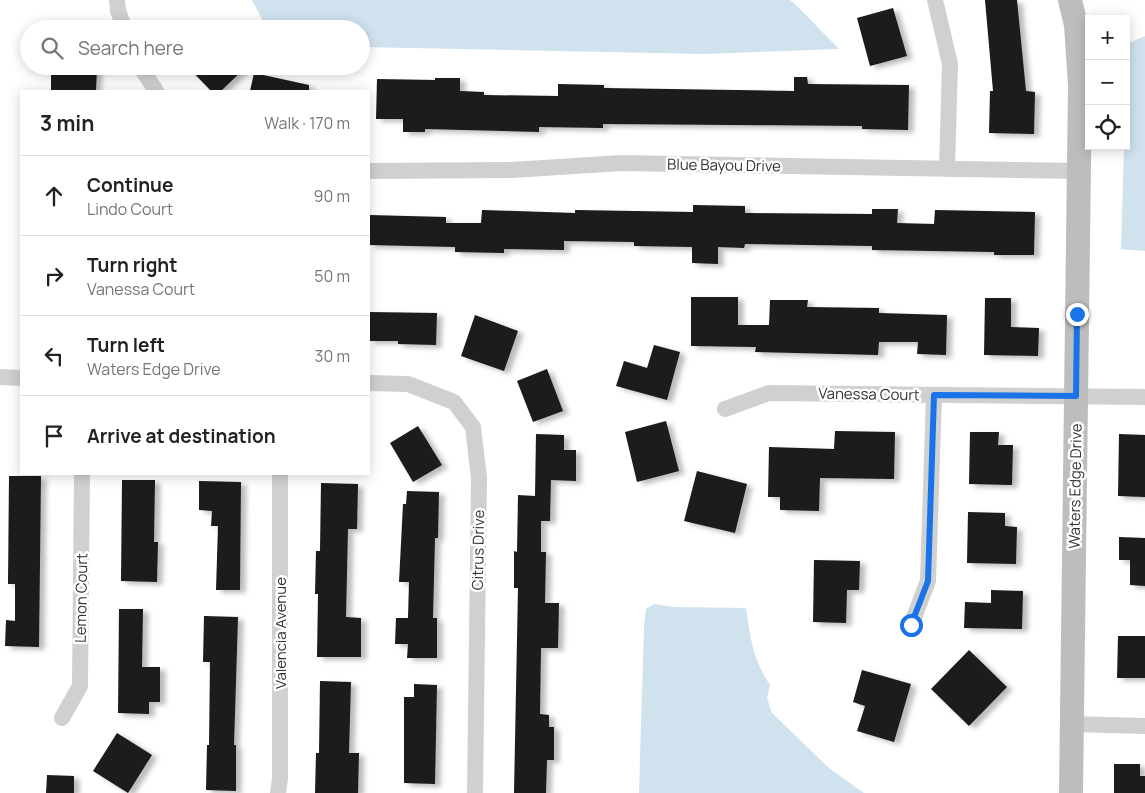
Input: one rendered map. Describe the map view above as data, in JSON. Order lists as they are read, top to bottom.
{
  "streets": {
    "street": [
      "Blue Bayou Drive",
      "Vanessa Court",
      "Waters Edge Drive",
      "Citrus Drive",
      "Lemon Court",
      "Valencia Avenue"
    ]
  },
  "crossings": [
    ["Blue Bayou Drive", "Waters Edge Drive"],
    ["Vanessa Court", "Waters Edge Drive"]
  ],
  "page": {
    "map_buttons": ["+", "−"],
    "search": "Search here",
    "heading": ["3 min", "Walk · 170 m"],
    "list": [
      ["Continue", "Lindo Court", "90 m"],
      ["Turn right", "Vanessa Court", "50 m"],
      ["Turn left", "Waters Edge Drive", "30 m"],
      "Arrive at destination"
    ]
  }
}
